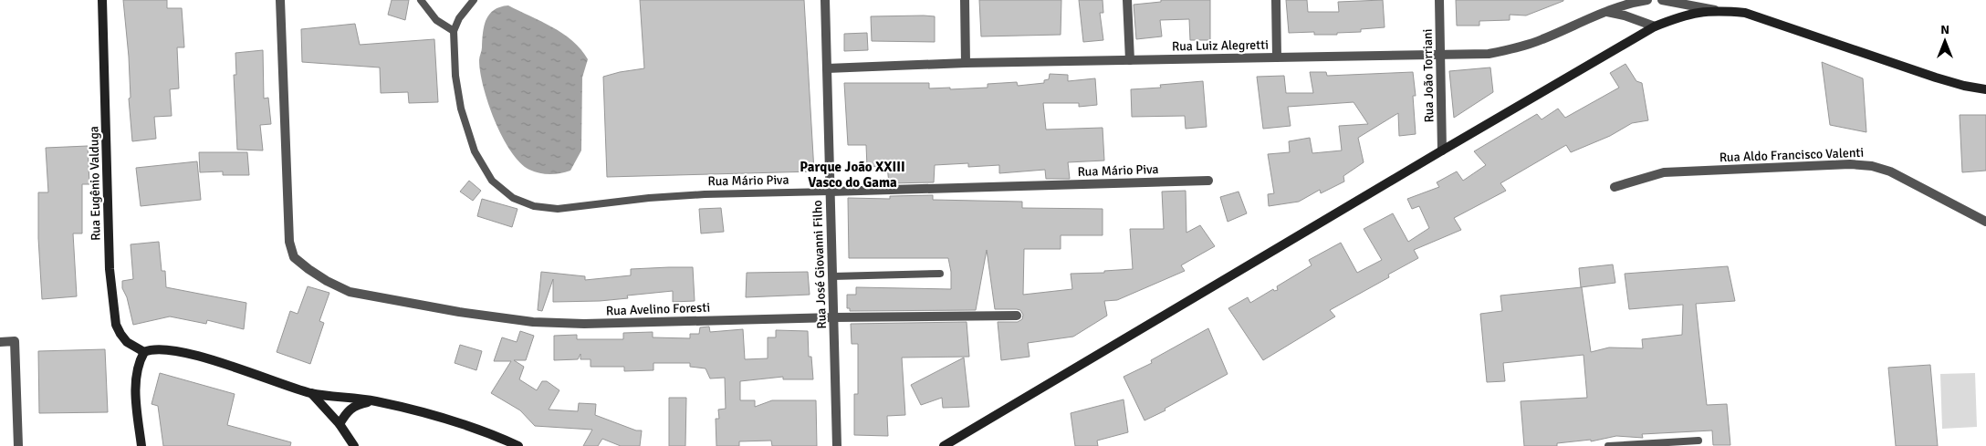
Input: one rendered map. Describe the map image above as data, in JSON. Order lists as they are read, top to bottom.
{
  "streets": {
    "main road": ["Rua Eugênio Valduga"],
    "street": [
      "Rua Luiz Alegretti",
      "Rua João Torriani",
      "Rua Aldo Francisco Valenti",
      "Rua Mário Piva",
      "Rua José Giovanni Filho",
      "Rua Avelino Foresti"
    ]
  },
  "crossings": [
    ["Rua Luiz Alegretti", "Rua João Torriani"],
    ["Rua Luiz Alegretti", "Rua José Giovanni Filho"],
    ["Rua Mário Piva", "Rua José Giovanni Filho"],
    ["Rua José Giovanni Filho", "Rua Avelino Foresti"]
  ],
  "districts": ["Parque João XXIII Vasco do Gama"],
  "north": "top"
}
